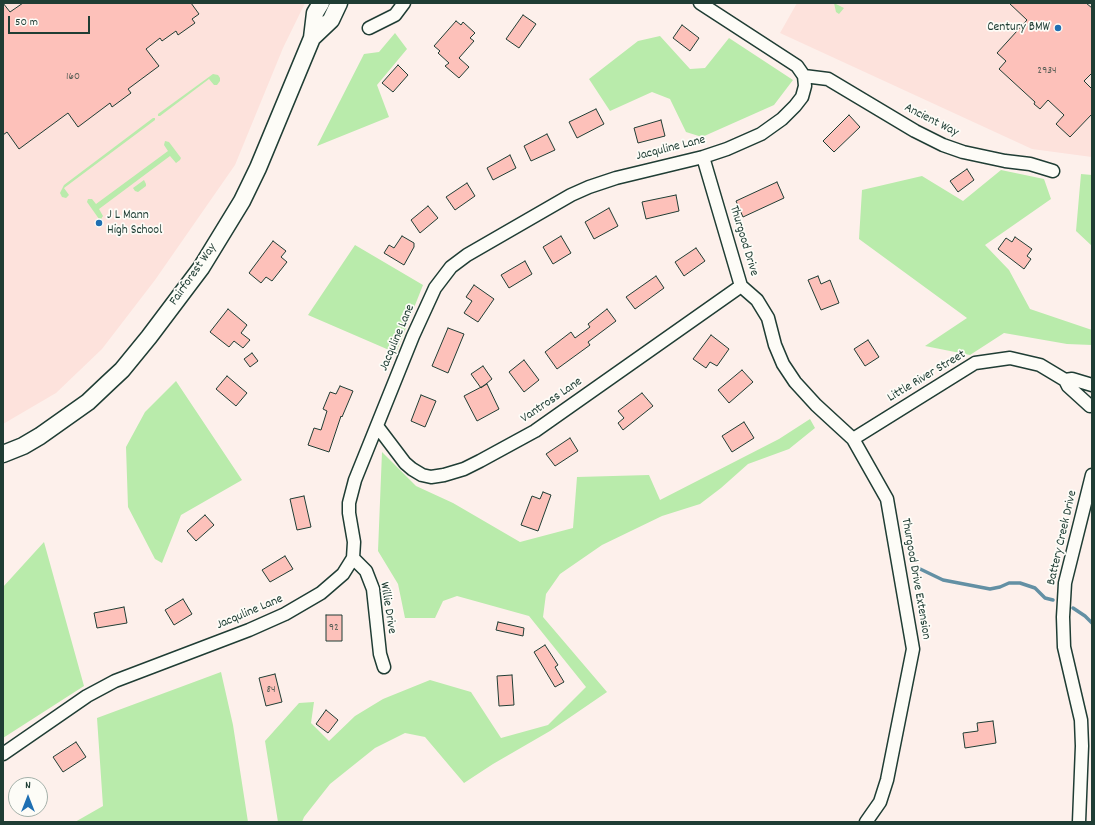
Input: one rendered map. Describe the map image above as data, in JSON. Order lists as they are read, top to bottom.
{
  "streets": {
    "main road": ["Fairforest Way"],
    "street": [
      "Ancient Way",
      "Jacquline Lane",
      "Thurgood Drive",
      "Little River Street",
      "Vantross Lane",
      "Battery Creek Drive",
      "Thurgood Drive Extension",
      "Willie Drive"
    ]
  },
  "crossings": [
    ["Ancient Way", "Jacquline Lane"],
    ["Jacquline Lane", "Thurgood Drive"],
    ["Jacquline Lane", "Vantross Lane"],
    ["Jacquline Lane", "Willie Drive"],
    ["Thurgood Drive", "Little River Street"],
    ["Thurgood Drive", "Vantross Lane"],
    ["Thurgood Drive", "Thurgood Drive Extension"],
    ["Little River Street", "Thurgood Drive Extension"]
  ],
  "places": ["Century BMW", "J L Mann High School"],
  "house_numbers": [
    "2934",
    "160",
    "92",
    "84"
  ],
  "scale_bar": "50 m",
  "north": "top"
}
